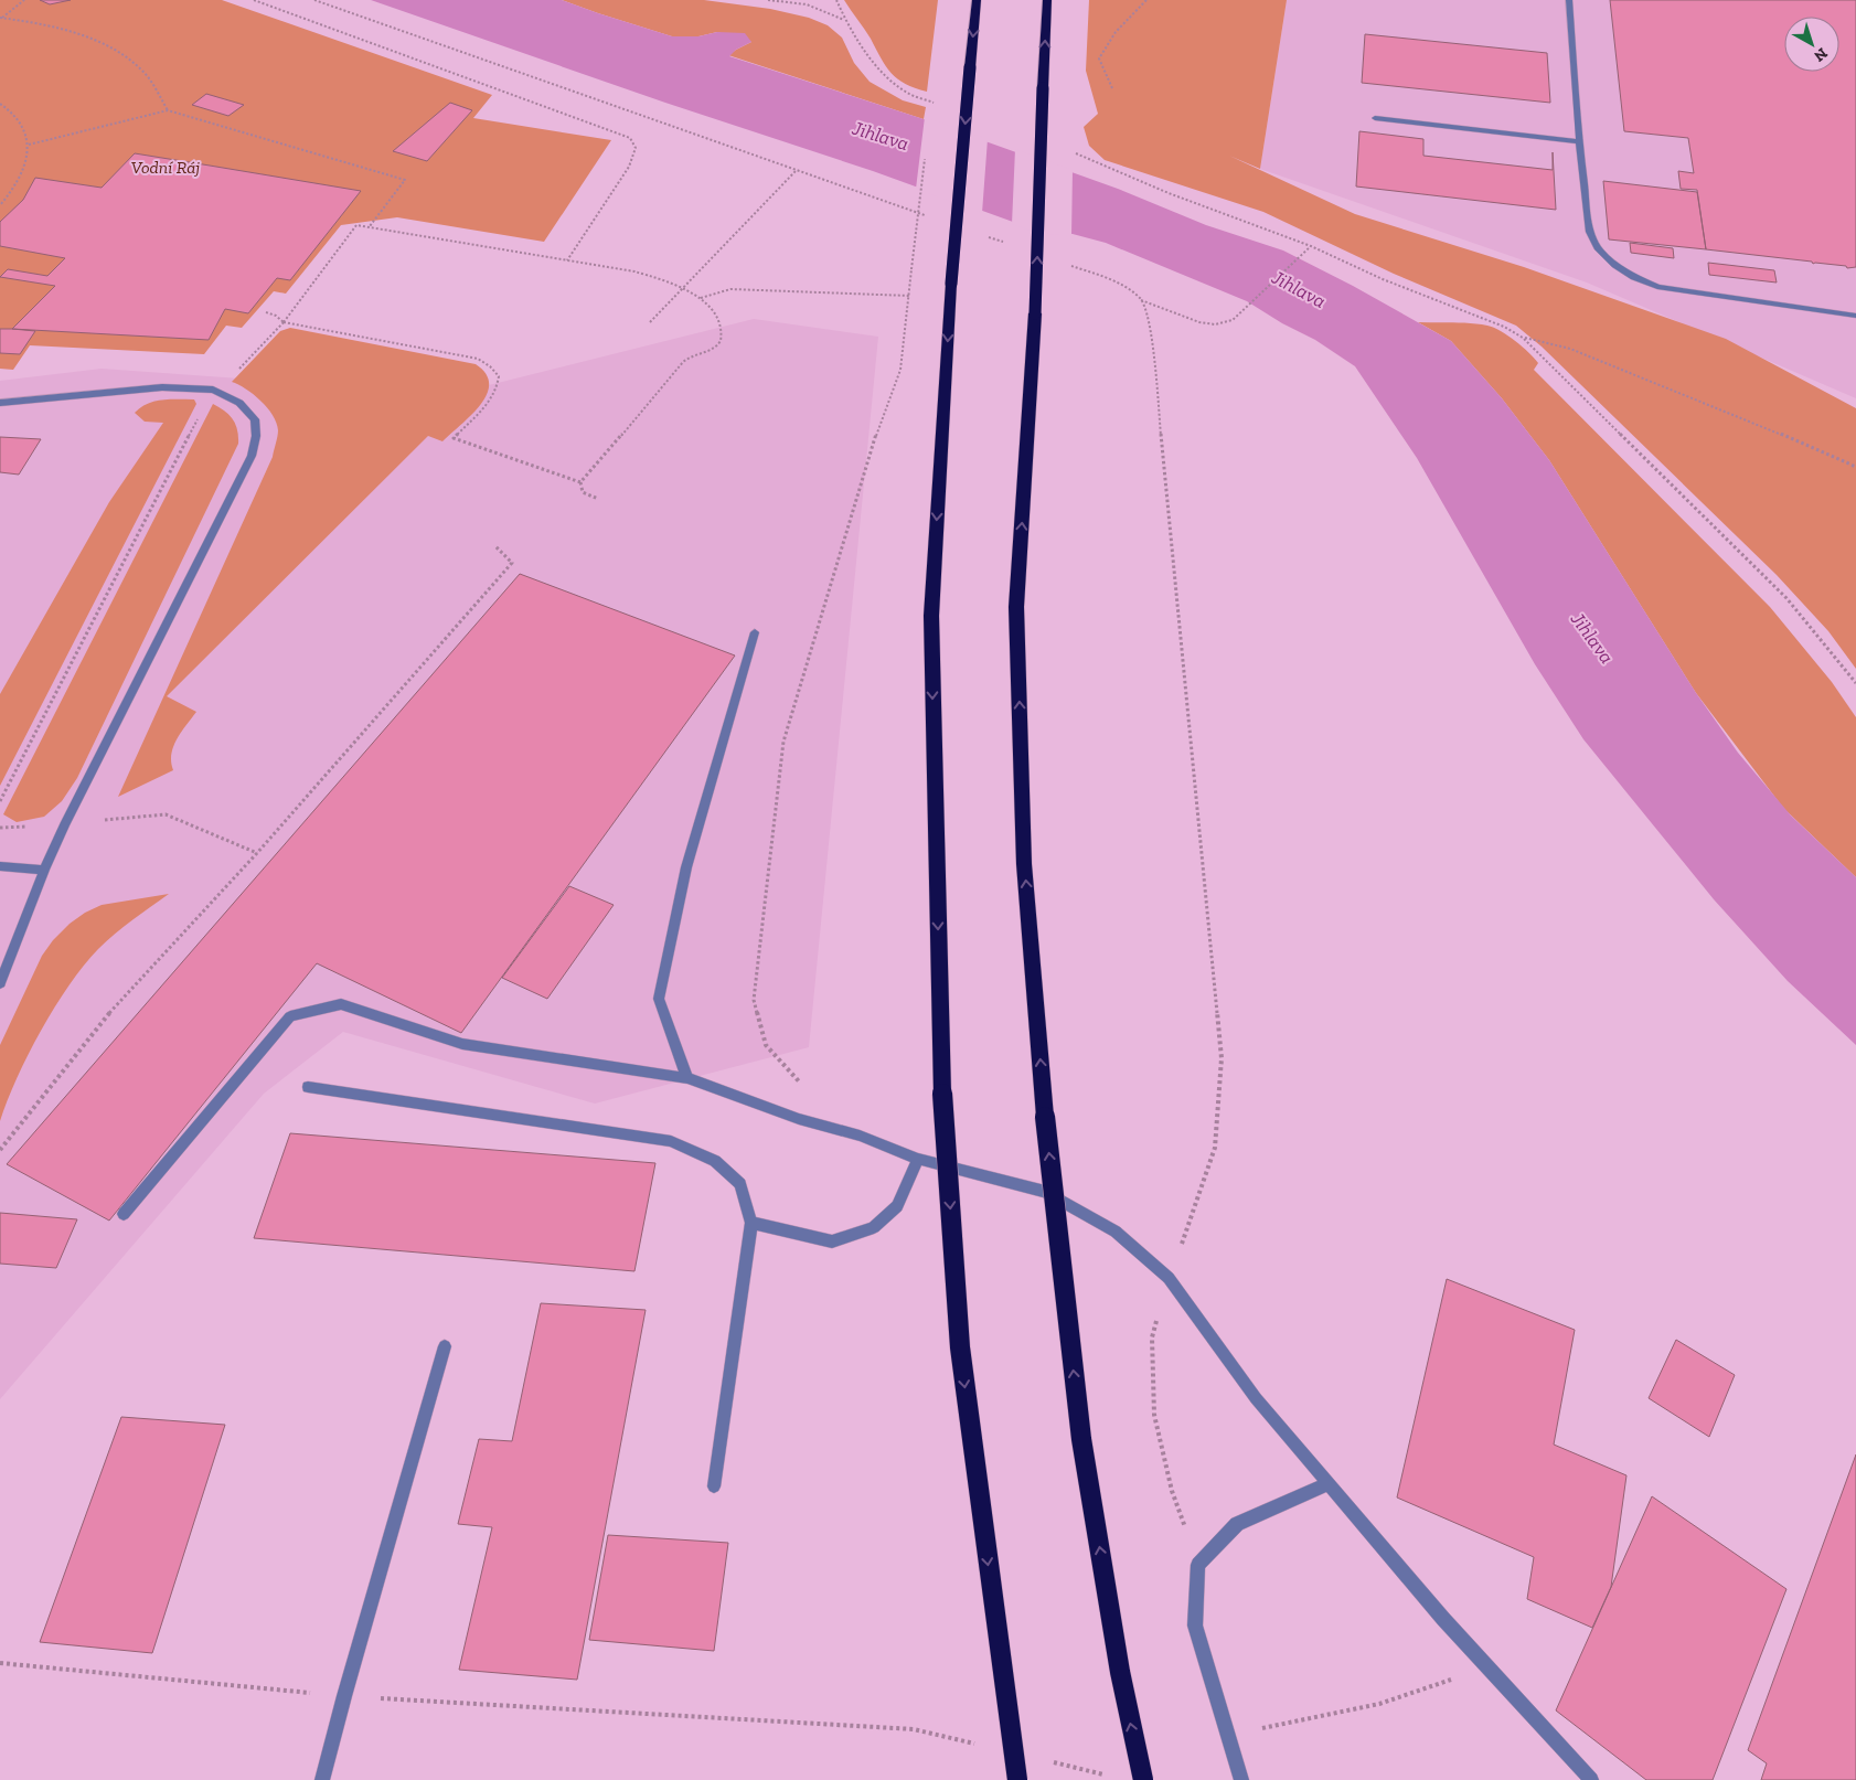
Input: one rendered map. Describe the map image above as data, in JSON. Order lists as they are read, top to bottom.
{
  "water": ["Jihlava"],
  "parks": ["Vodní Ráj"],
  "north": "bottom right"
}
